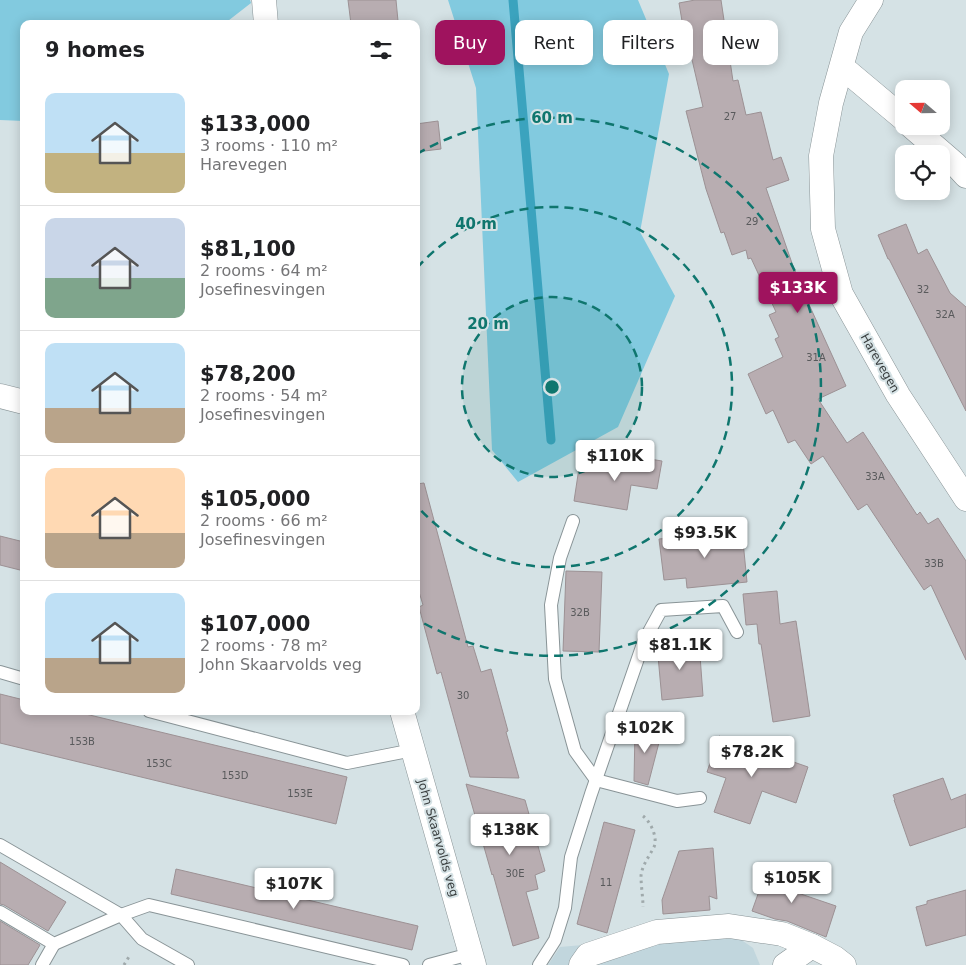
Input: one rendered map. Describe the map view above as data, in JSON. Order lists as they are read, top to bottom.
{
  "streets": {
    "street": ["Harevegen", "John Skaarvolds veg"]
  },
  "house_numbers": [
    "27",
    "29",
    "32",
    "32A",
    "31A",
    "33A",
    "33B",
    "32B",
    "30",
    "153B",
    "153C",
    "153D",
    "153E",
    "30E",
    "11"
  ],
  "north": "left",
  "page": {
    "chip": [
      "Buy",
      "Rent",
      "Filters",
      "New"
    ],
    "heading": "9 homes",
    "list": [
      {
        "name": "$133,000",
        "note": "3 rooms · 110 m² · Harevegen"
      },
      {
        "name": "$81,100",
        "note": "2 rooms · 64 m² · Josefinesvingen"
      },
      {
        "name": "$78,200",
        "note": "2 rooms · 54 m² · Josefinesvingen"
      },
      {
        "name": "$105,000",
        "note": "2 rooms · 66 m² · Josefinesvingen"
      },
      {
        "name": "$107,000",
        "note": "2 rooms · 78 m² · John Skaarvolds veg"
      }
    ],
    "price": [
      "$133K",
      "$110K",
      "$93.5K",
      "$81.1K",
      "$102K",
      "$78.2K",
      "$138K",
      "$105K",
      "$107K"
    ]
  },
  "rings": ["60 m", "40 m", "20 m"]
}
